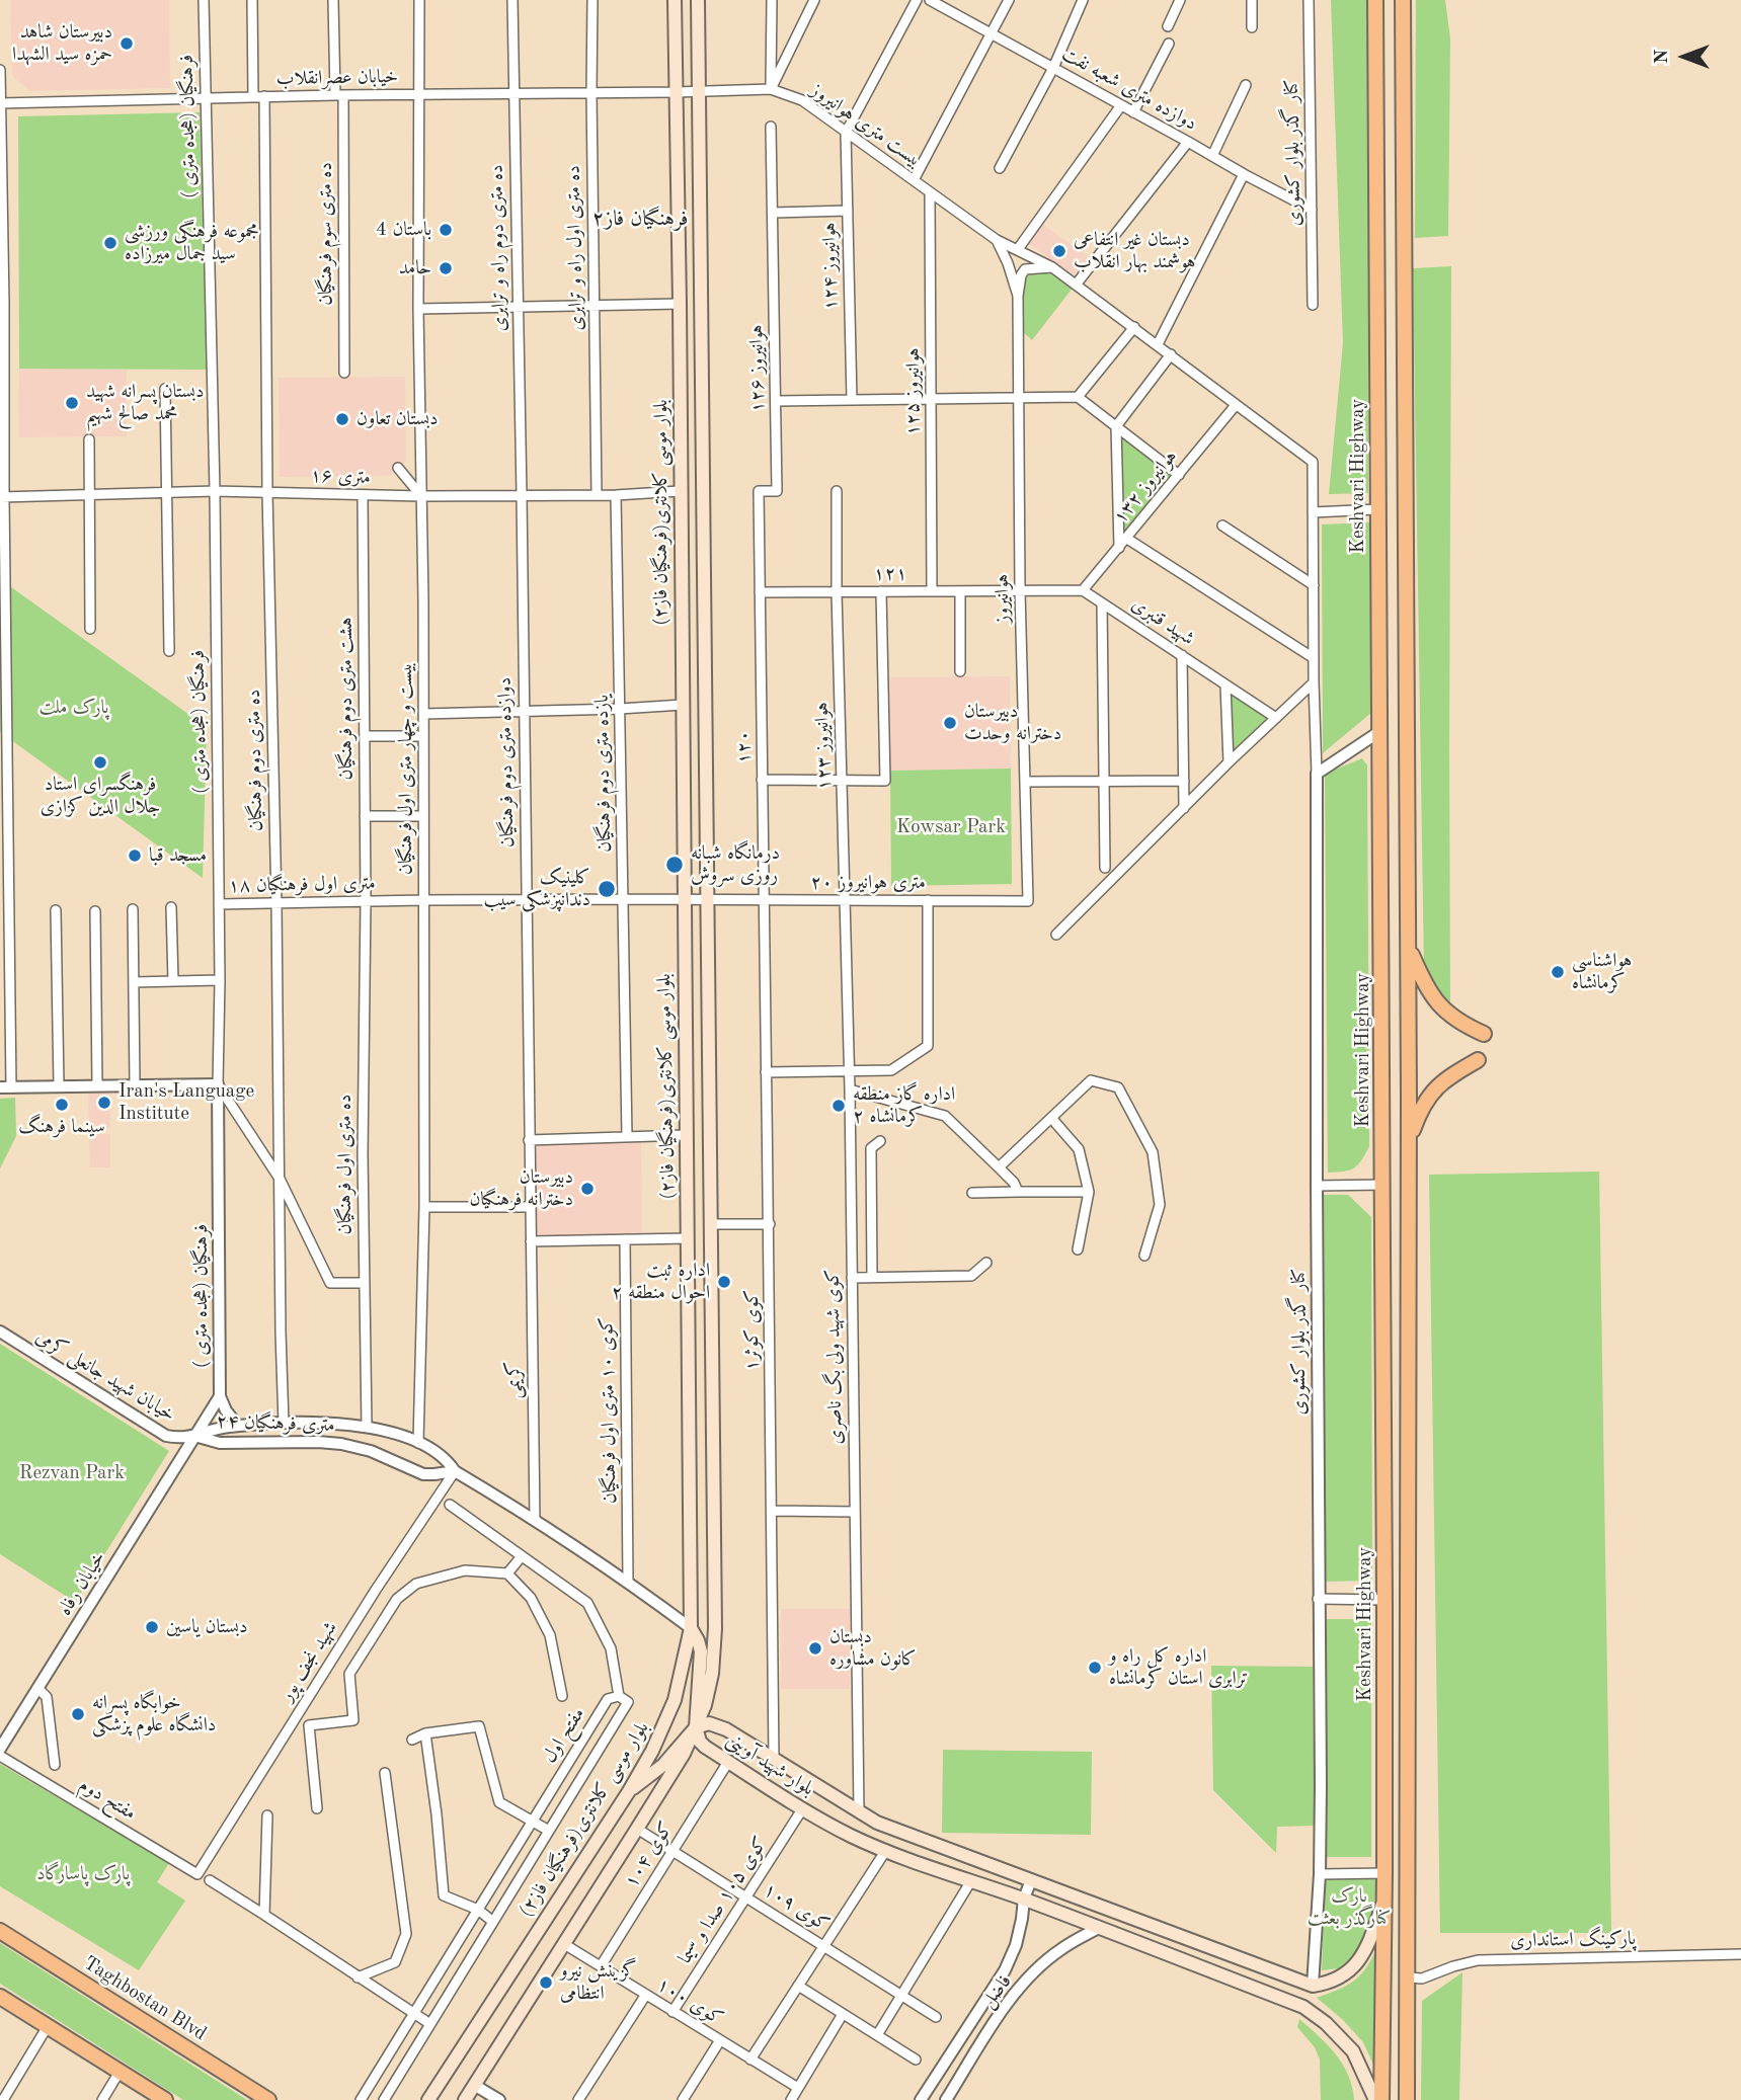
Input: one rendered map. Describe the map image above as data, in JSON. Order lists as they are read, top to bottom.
{
  "streets": {
    "main road": [
      "Keshvari Highway",
      "بلوار موسی کلانتری(فرهنگیان فاز۲)",
      "بلوار شهید آوینی",
      "Taghbostan Blvd"
    ],
    "street": [
      "خیابان عصرانقلاب",
      "دوازده متری شعبه نفت",
      "بیست متری هوانیروز",
      "فرهنگیان (هجده متری )",
      "کنار گذر بلوار کشوری",
      "ده متری سوم فرهنگیان",
      "ده متری دوم راه و ترابری",
      "ده متری اول راه و ترابری",
      "هوانیروز ۱۲۴",
      "هوانیروز ۱۲۶",
      "هوانیروز ۱۲۵",
      "۱۶ متری",
      "هوانیروز ۱۳۲",
      "۱۲۱",
      "هوانیروز",
      "شهید قنبری",
      "هشت متری دوم فرهنگیان",
      "۱۲۳ هوانیروز",
      "۱۲۰",
      "ده متری دوم فرهنگیان",
      "دوازده متری دوم فرهنگیان",
      "بیست و چهار متری اول فرهنگیان",
      "یازده متری دوم فرهنگیان",
      "۲۰ متری هوانیروز",
      "۱۸ متری اول فرهنگیان",
      "ده متری اول فرهنگیان",
      "کوی کوثر۱",
      "کوی شهید ولی بگ ناصری",
      "خیابان شهید جانعلی کرمی",
      "کریمی",
      "کوی ۱۰ متری اول فرهنگیان",
      "۲۴ متری فرهنگیان",
      "خیابان رفاه",
      "شهید نجف پور",
      "مفتح اول",
      "مفتح دوم",
      "کوی ۱۰۴",
      "کوی ۱۰۵ صدا و سیما",
      "کوی ۱۰۹",
      "پارکینگ استانداری",
      "فاضل",
      "کوی ۱۰۰"
    ]
  },
  "crossings": [
    ["خیابان عصرانقلاب", "بیست متری هوانیروز"],
    ["خیابان عصرانقلاب", "فرهنگیان (هجده متری )"],
    ["خیابان عصرانقلاب", "ده متری سوم فرهنگیان"],
    ["خیابان عصرانقلاب", "ده متری دوم راه و ترابری"],
    ["خیابان عصرانقلاب", "ده متری اول راه و ترابری"],
    ["خیابان عصرانقلاب", "بلوار موسی کلانتری(فرهنگیان فاز۲)"],
    ["خیابان عصرانقلاب", "ده متری دوم فرهنگیان"],
    ["خیابان عصرانقلاب", "بیست و چهار متری اول فرهنگیان"],
    ["دوازده متری شعبه نفت", "کنار گذر بلوار کشوری"],
    ["بیست متری هوانیروز", "هوانیروز ۱۲۴"],
    ["بیست متری هوانیروز", "هوانیروز ۱۲۵"],
    ["بیست متری هوانیروز", "بلوار موسی کلانتری(فرهنگیان فاز۲)"],
    ["فرهنگیان (هجده متری )", "۱۶ متری"],
    ["فرهنگیان (هجده متری )", "۱۸ متری اول فرهنگیان"],
    ["فرهنگیان (هجده متری )", "خیابان شهید جانعلی کرمی"],
    ["فرهنگیان (هجده متری )", "۲۴ متری فرهنگیان"],
    ["فرهنگیان (هجده متری )", "خیابان رفاه"],
    ["کنار گذر بلوار کشوری", "بلوار شهید آوینی"],
    ["ده متری دوم راه و ترابری", "۱۶ متری"],
    ["ده متری دوم راه و ترابری", "دوازده متری دوم فرهنگیان"],
    ["ده متری اول راه و ترابری", "۱۶ متری"],
    ["هوانیروز ۱۲۶", "۱۲۱"],
    ["هوانیروز ۱۲۶", "۱۲۰"],
    ["هوانیروز ۱۲۵", "۱۲۱"],
    ["۱۶ متری", "بلوار موسی کلانتری(فرهنگیان فاز۲)"],
    ["۱۶ متری", "هشت متری دوم فرهنگیان"],
    ["۱۶ متری", "ده متری دوم فرهنگیان"],
    ["۱۶ متری", "دوازده متری دوم فرهنگیان"],
    ["۱۶ متری", "بیست و چهار متری اول فرهنگیان"],
    ["۱۶ متری", "یازده متری دوم فرهنگیان"],
    ["هوانیروز ۱۳۲", "شهید قنبری"],
    ["بلوار موسی کلانتری(فرهنگیان فاز۲)", "۲۰ متری هوانیروز"],
    ["بلوار موسی کلانتری(فرهنگیان فاز۲)", "۱۸ متری اول فرهنگیان"],
    ["بلوار موسی کلانتری(فرهنگیان فاز۲)", "۲۴ متری فرهنگیان"],
    ["بلوار موسی کلانتری(فرهنگیان فاز۲)", "بلوار شهید آوینی"],
    ["بلوار موسی کلانتری(فرهنگیان فاز۲)", "کوی ۱۰۹"],
    ["بلوار موسی کلانتری(فرهنگیان فاز۲)", "کوی ۱۰۰"],
    ["۱۲۱", "هوانیروز"],
    ["۱۲۱", "۱۲۳ هوانیروز"],
    ["۱۲۱", "۱۲۰"],
    ["هوانیروز", "۲۰ متری هوانیروز"],
    ["هشت متری دوم فرهنگیان", "۱۸ متری اول فرهنگیان"],
    ["هشت متری دوم فرهنگیان", "ده متری اول فرهنگیان"],
    ["۱۲۳ هوانیروز", "۲۰ متری هوانیروز"],
    ["۱۲۳ هوانیروز", "کوی شهید ولی بگ ناصری"],
    ["۱۲۰", "۲۰ متری هوانیروز"],
    ["۱۲۰", "کوی کوثر۱"],
    ["ده متری دوم فرهنگیان", "۱۸ متری اول فرهنگیان"],
    ["ده متری دوم فرهنگیان", "۲۴ متری فرهنگیان"],
    ["دوازده متری دوم فرهنگیان", "۱۸ متری اول فرهنگیان"],
    ["دوازده متری دوم فرهنگیان", "کریمی"],
    ["بیست و چهار متری اول فرهنگیان", "۱۸ متری اول فرهنگیان"],
    ["بیست و چهار متری اول فرهنگیان", "۲۴ متری فرهنگیان"],
    ["یازده متری دوم فرهنگیان", "۱۸ متری اول فرهنگیان"],
    ["۲۰ متری هوانیروز", "۱۸ متری اول فرهنگیان"],
    ["۲۰ متری هوانیروز", "کوی کوثر۱"],
    ["۲۰ متری هوانیروز", "کوی شهید ولی بگ ناصری"],
    ["۱۸ متری اول فرهنگیان", "ده متری اول فرهنگیان"],
    ["ده متری اول فرهنگیان", "۲۴ متری فرهنگیان"],
    ["کوی کوثر۱", "بلوار شهید آوینی"],
    ["کوی شهید ولی بگ ناصری", "بلوار شهید آوینی"],
    ["خیابان شهید جانعلی کرمی", "۲۴ متری فرهنگیان"],
    ["خیابان شهید جانعلی کرمی", "خیابان رفاه"],
    ["کریمی", "۲۴ متری فرهنگیان"],
    ["کوی ۱۰ متری اول فرهنگیان", "۲۴ متری فرهنگیان"],
    ["۲۴ متری فرهنگیان", "خیابان رفاه"],
    ["۲۴ متری فرهنگیان", "شهید نجف پور"],
    ["شهید نجف پور", "مفتح دوم"],
    ["بلوار شهید آوینی", "کوی ۱۰۴"],
    ["بلوار شهید آوینی", "کوی ۱۰۵ صدا و سیما"],
    ["بلوار شهید آوینی", "فاضل"],
    ["کوی ۱۰۴", "کوی ۱۰۹"],
    ["کوی ۱۰۴", "کوی ۱۰۰"],
    ["کوی ۱۰۵ صدا و سیما", "کوی ۱۰۹"],
    ["کوی ۱۰۵ صدا و سیما", "کوی ۱۰۰"]
  ],
  "districts": ["فرهنگیان فاز۲"],
  "parks": [
    "پارک ملت",
    "Kowsar Park",
    "Rezvan Park",
    "پارک پاسارگاد",
    "پارک کنارگذر بعثت"
  ],
  "places": [
    "دبیرستان شاهد حمزه سید الشهدا",
    "باستان 4",
    "مجموعه فرهنگی ورزشی سید جمال میرزاده",
    "دبستان غیر انتفاعی هوشمند بهار انقلاب",
    "حامد",
    "دبستان پسرانه شهید محمد صالح شهیم",
    "دبستان تعاون",
    "دبیرستان دخترانه وحدت",
    "فرهنگسرای استاد جلال الدین کزازی",
    "مسجد قبا",
    "درمانگاه شبانه روزی سروش",
    "کلینیک دندانپزشکی سیب",
    "هواشناسی کرمانشاه",
    "Iran's Language Institute",
    "سینما فرهنگ",
    "اداره گاز منطقه ۲ کرمانشاه",
    "دبیرستان دخترانه فرهنگیان",
    "اداره ثبت احوال منطقه ۲",
    "دبستان یاسین",
    "دبستان کانون مشاوره",
    "اداره کل راه و ترابری استان کرمانشاه",
    "خوابگاه پسرانه دانشگاه علوم پزشکی",
    "گزینش نیرو انتظامی"
  ],
  "north": "left"
}
